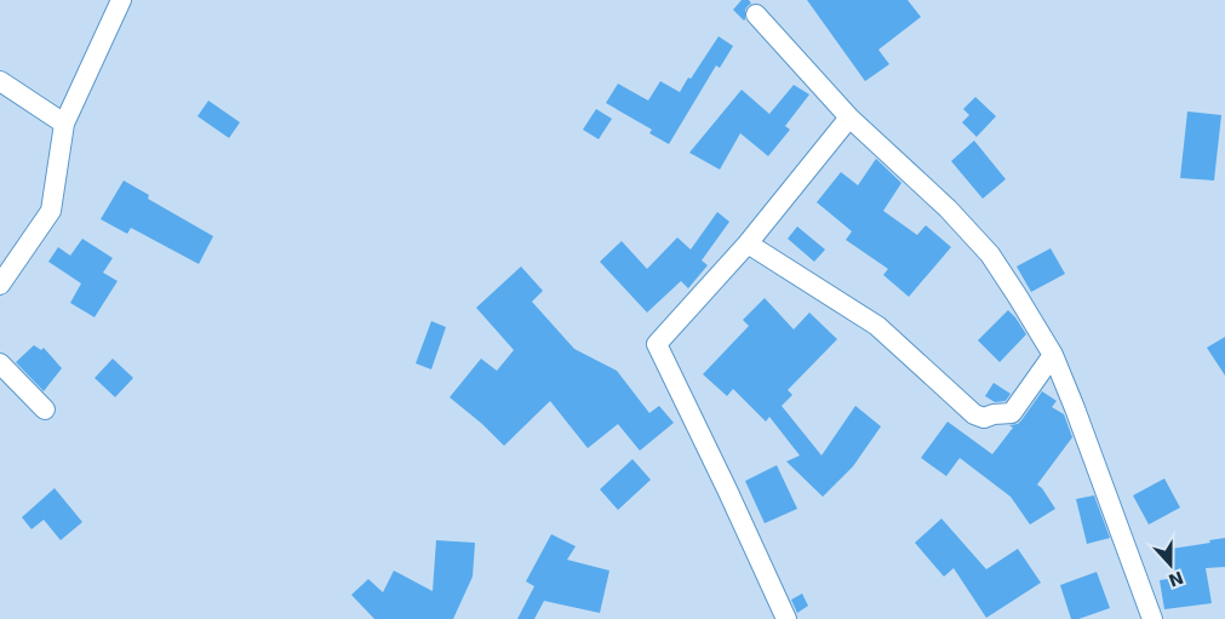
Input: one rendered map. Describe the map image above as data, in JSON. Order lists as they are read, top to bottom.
{
  "north": "bottom"
}
